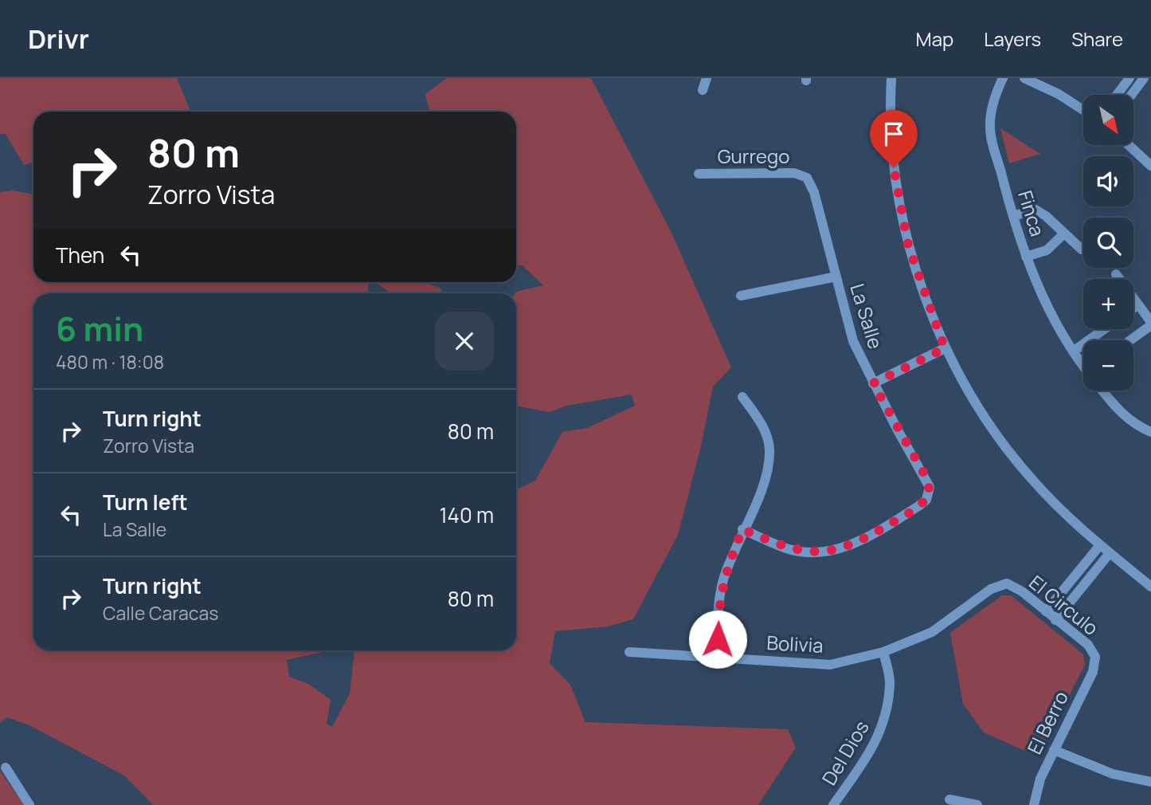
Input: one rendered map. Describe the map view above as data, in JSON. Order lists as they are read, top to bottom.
{
  "streets": {
    "street": [
      "Gurrego",
      "Finca",
      "La Salle",
      "El Circulo",
      "Bolivia",
      "El Berro",
      "Del Dios"
    ]
  },
  "crossings": [
    ["Gurrego", "La Salle"],
    ["El Circulo", "Bolivia"],
    ["El Circulo", "El Berro"],
    ["Bolivia", "Del Dios"]
  ],
  "north": "bottom right",
  "page": {
    "header": "Drivr",
    "nav": ["Map", "Layers", "Share"],
    "map_buttons": ["+", "−"],
    "turn": ["80 m", "Zorro Vista"],
    "then": "Then",
    "heading": ["6 min", "480 m · 18:08"],
    "list": [
      {
        "name": "Turn right",
        "note": "Zorro Vista",
        "value": "80 m"
      },
      {
        "name": "Turn left",
        "note": "La Salle",
        "value": "140 m"
      },
      {
        "name": "Turn right",
        "note": "Calle Caracas",
        "value": "80 m"
      }
    ]
  }
}
